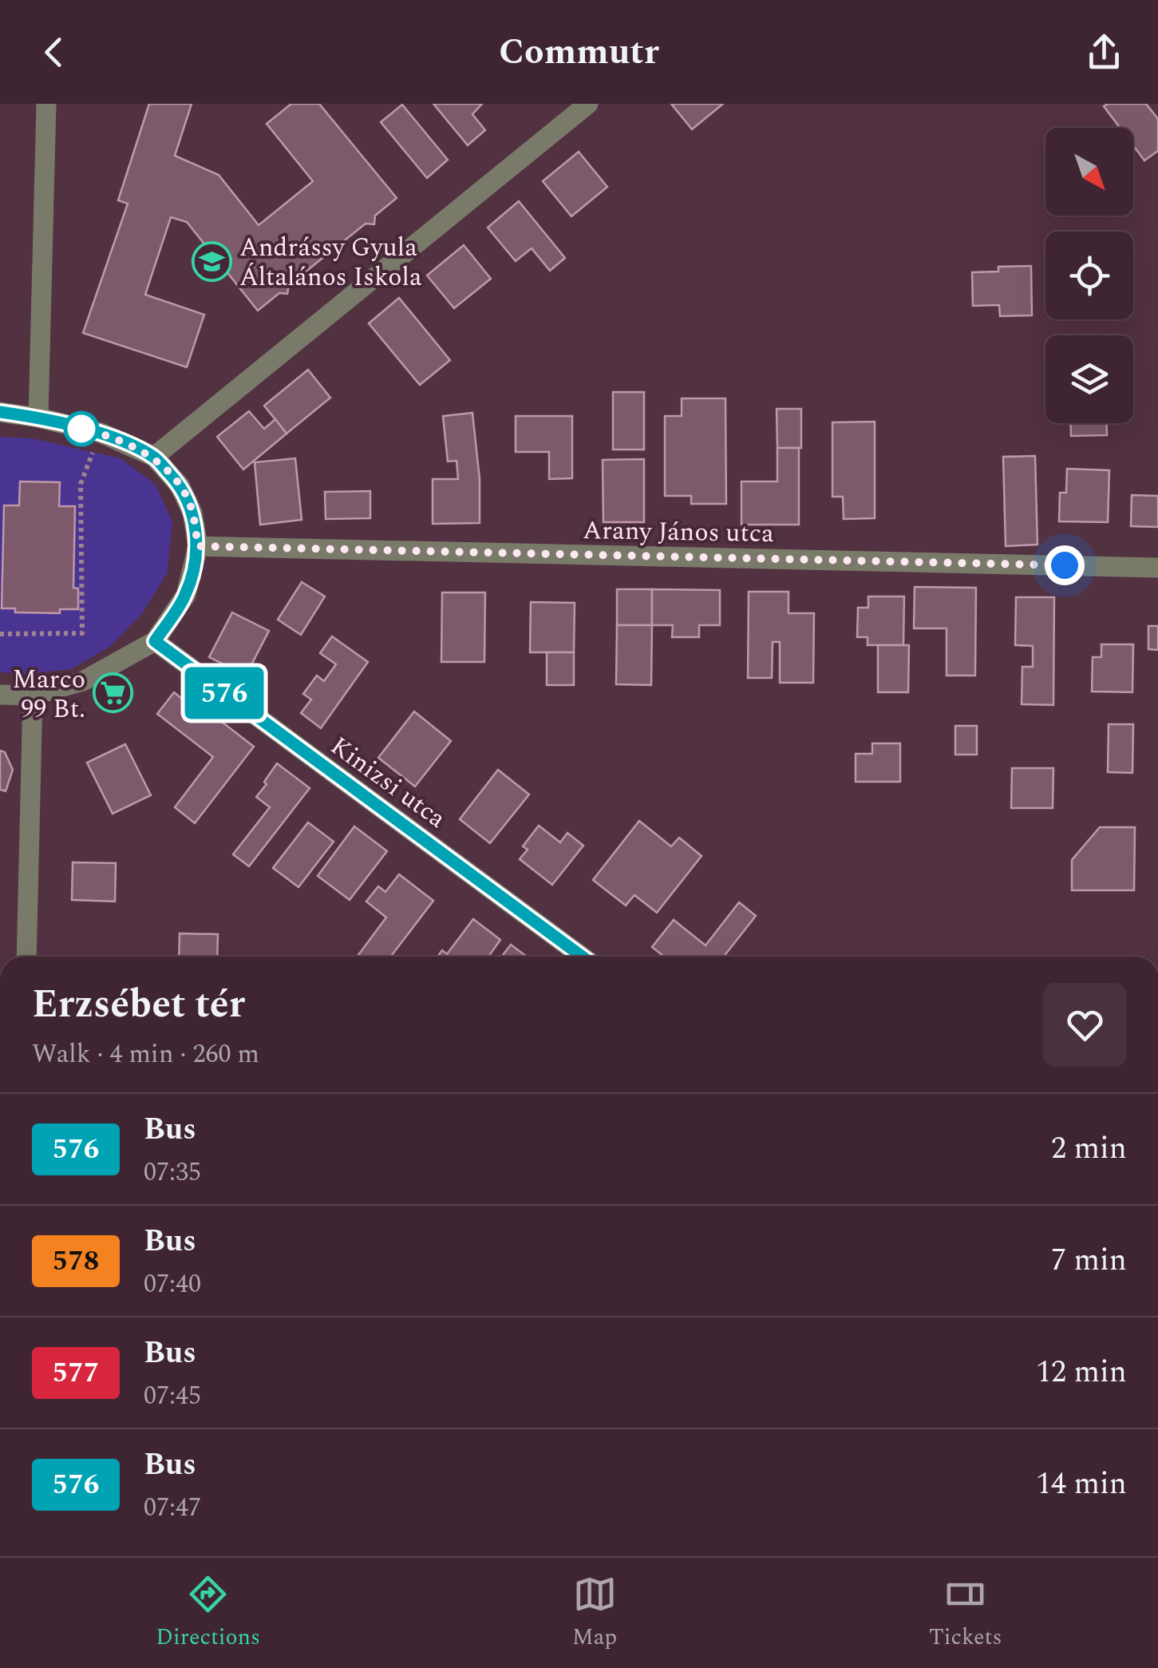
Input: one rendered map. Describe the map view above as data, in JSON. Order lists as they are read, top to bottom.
{
  "streets": {
    "street": ["Arany János utca", "Kinizsi utca"]
  },
  "places": {
    "school or university": ["Andrássy Gyula Általános Iskola"],
    "supermarket": ["Marco 99 Bt."]
  },
  "lines": ["bus line 576"],
  "north": "bottom right",
  "page": {
    "header": "Commutr",
    "on_map": "576",
    "heading": ["Erzsébet tér", "Walk · 4 min · 260 m"],
    "list": [
      {
        "mark": "576",
        "name": "Bus",
        "note": "07:35",
        "value": "2 min"
      },
      {
        "mark": "578",
        "name": "Bus",
        "note": "07:40",
        "value": "7 min"
      },
      {
        "mark": "577",
        "name": "Bus",
        "note": "07:45",
        "value": "12 min"
      },
      {
        "mark": "576",
        "name": "Bus",
        "note": "07:47",
        "value": "14 min"
      }
    ],
    "tabs": ["Directions", "Map", "Tickets"]
  }
}
